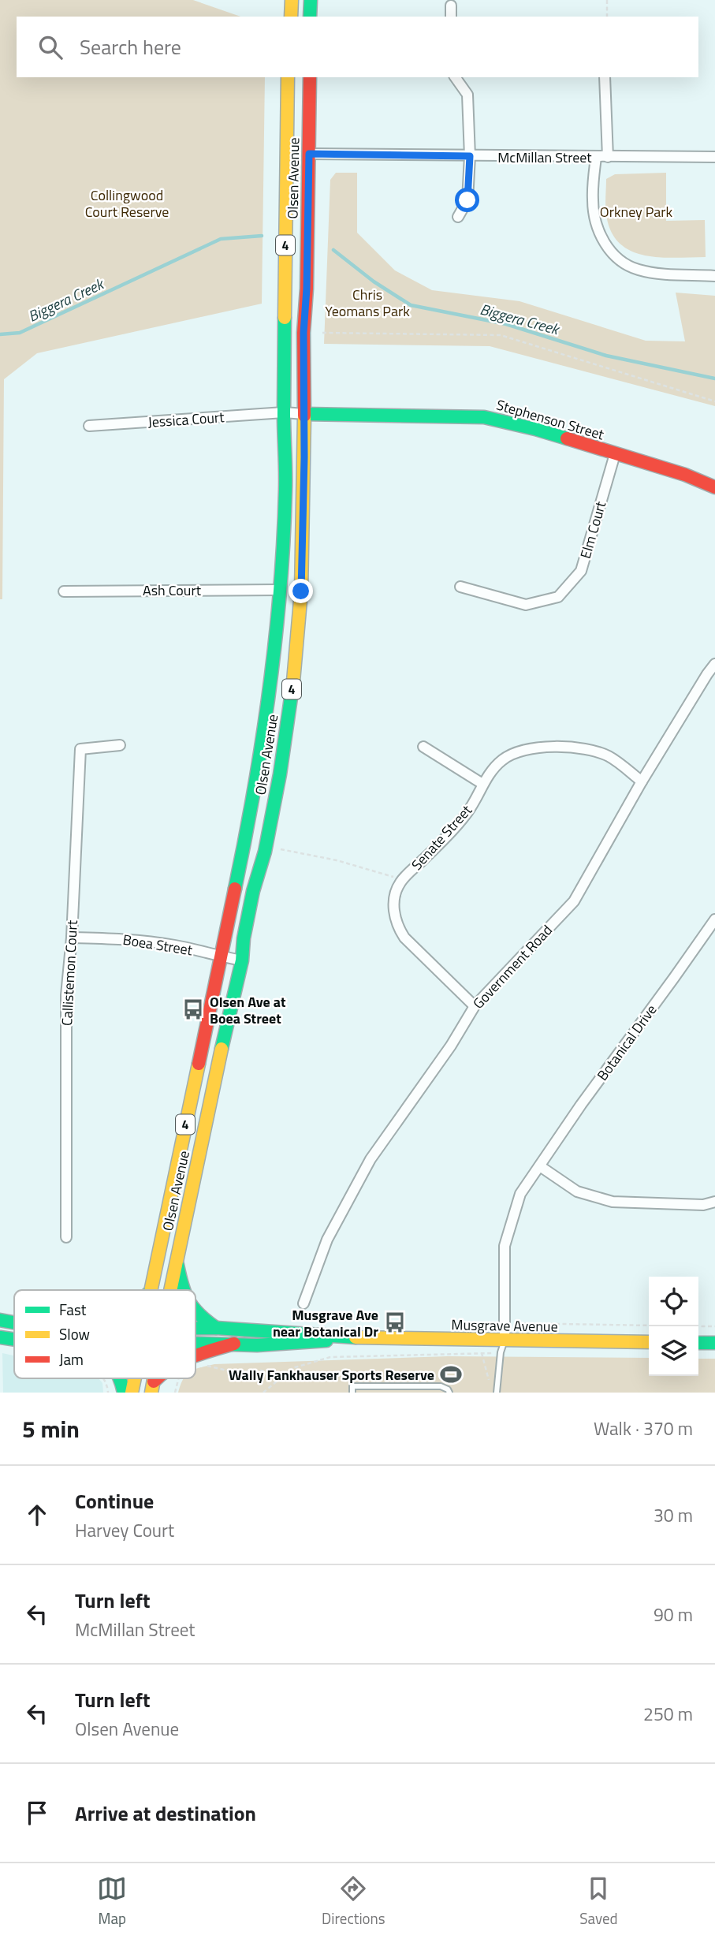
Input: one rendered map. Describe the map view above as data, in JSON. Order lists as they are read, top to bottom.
{
  "streets": {
    "main road": [
      "Olsen Avenue",
      "4",
      "Stephenson Street",
      "Musgrave Avenue"
    ],
    "street": [
      "McMillan Street",
      "Jessica Court",
      "Elm Court",
      "Ash Court",
      "Senate Street",
      "Boea Street",
      "Government Road",
      "Callistemon Court",
      "Botanical Drive"
    ]
  },
  "crossings": [
    ["McMillan Street", "Olsen Avenue"],
    ["Olsen Avenue", "Jessica Court"],
    ["Olsen Avenue", "Stephenson Street"],
    ["Olsen Avenue", "Ash Court"],
    ["Olsen Avenue", "Boea Street"],
    ["Jessica Court", "Stephenson Street"],
    ["Stephenson Street", "Elm Court"],
    ["Senate Street", "Government Road"],
    ["Boea Street", "Callistemon Court"],
    ["Botanical Drive", "Musgrave Avenue"]
  ],
  "water": ["Biggera Creek"],
  "parks": ["Collingwood Court Reserve", "Orkney Park", "Chris Yeomans Park"],
  "places": {
    "bus stop": ["Olsen Ave at Boea Street", "Musgrave Ave near Botanical Dr"],
    "sports": ["Wally Fankhauser Sports Reserve"]
  },
  "legend": ["Fast", "Slow", "Jam"],
  "page": {
    "search": "Search here",
    "heading": ["5 min", "Walk · 370 m"],
    "list": [
      ["Continue", "Harvey Court", "30 m"],
      ["Turn left", "McMillan Street", "90 m"],
      ["Turn left", "Olsen Avenue", "250 m"],
      "Arrive at destination"
    ],
    "nav": ["Map", "Directions", "Saved"]
  }
}
